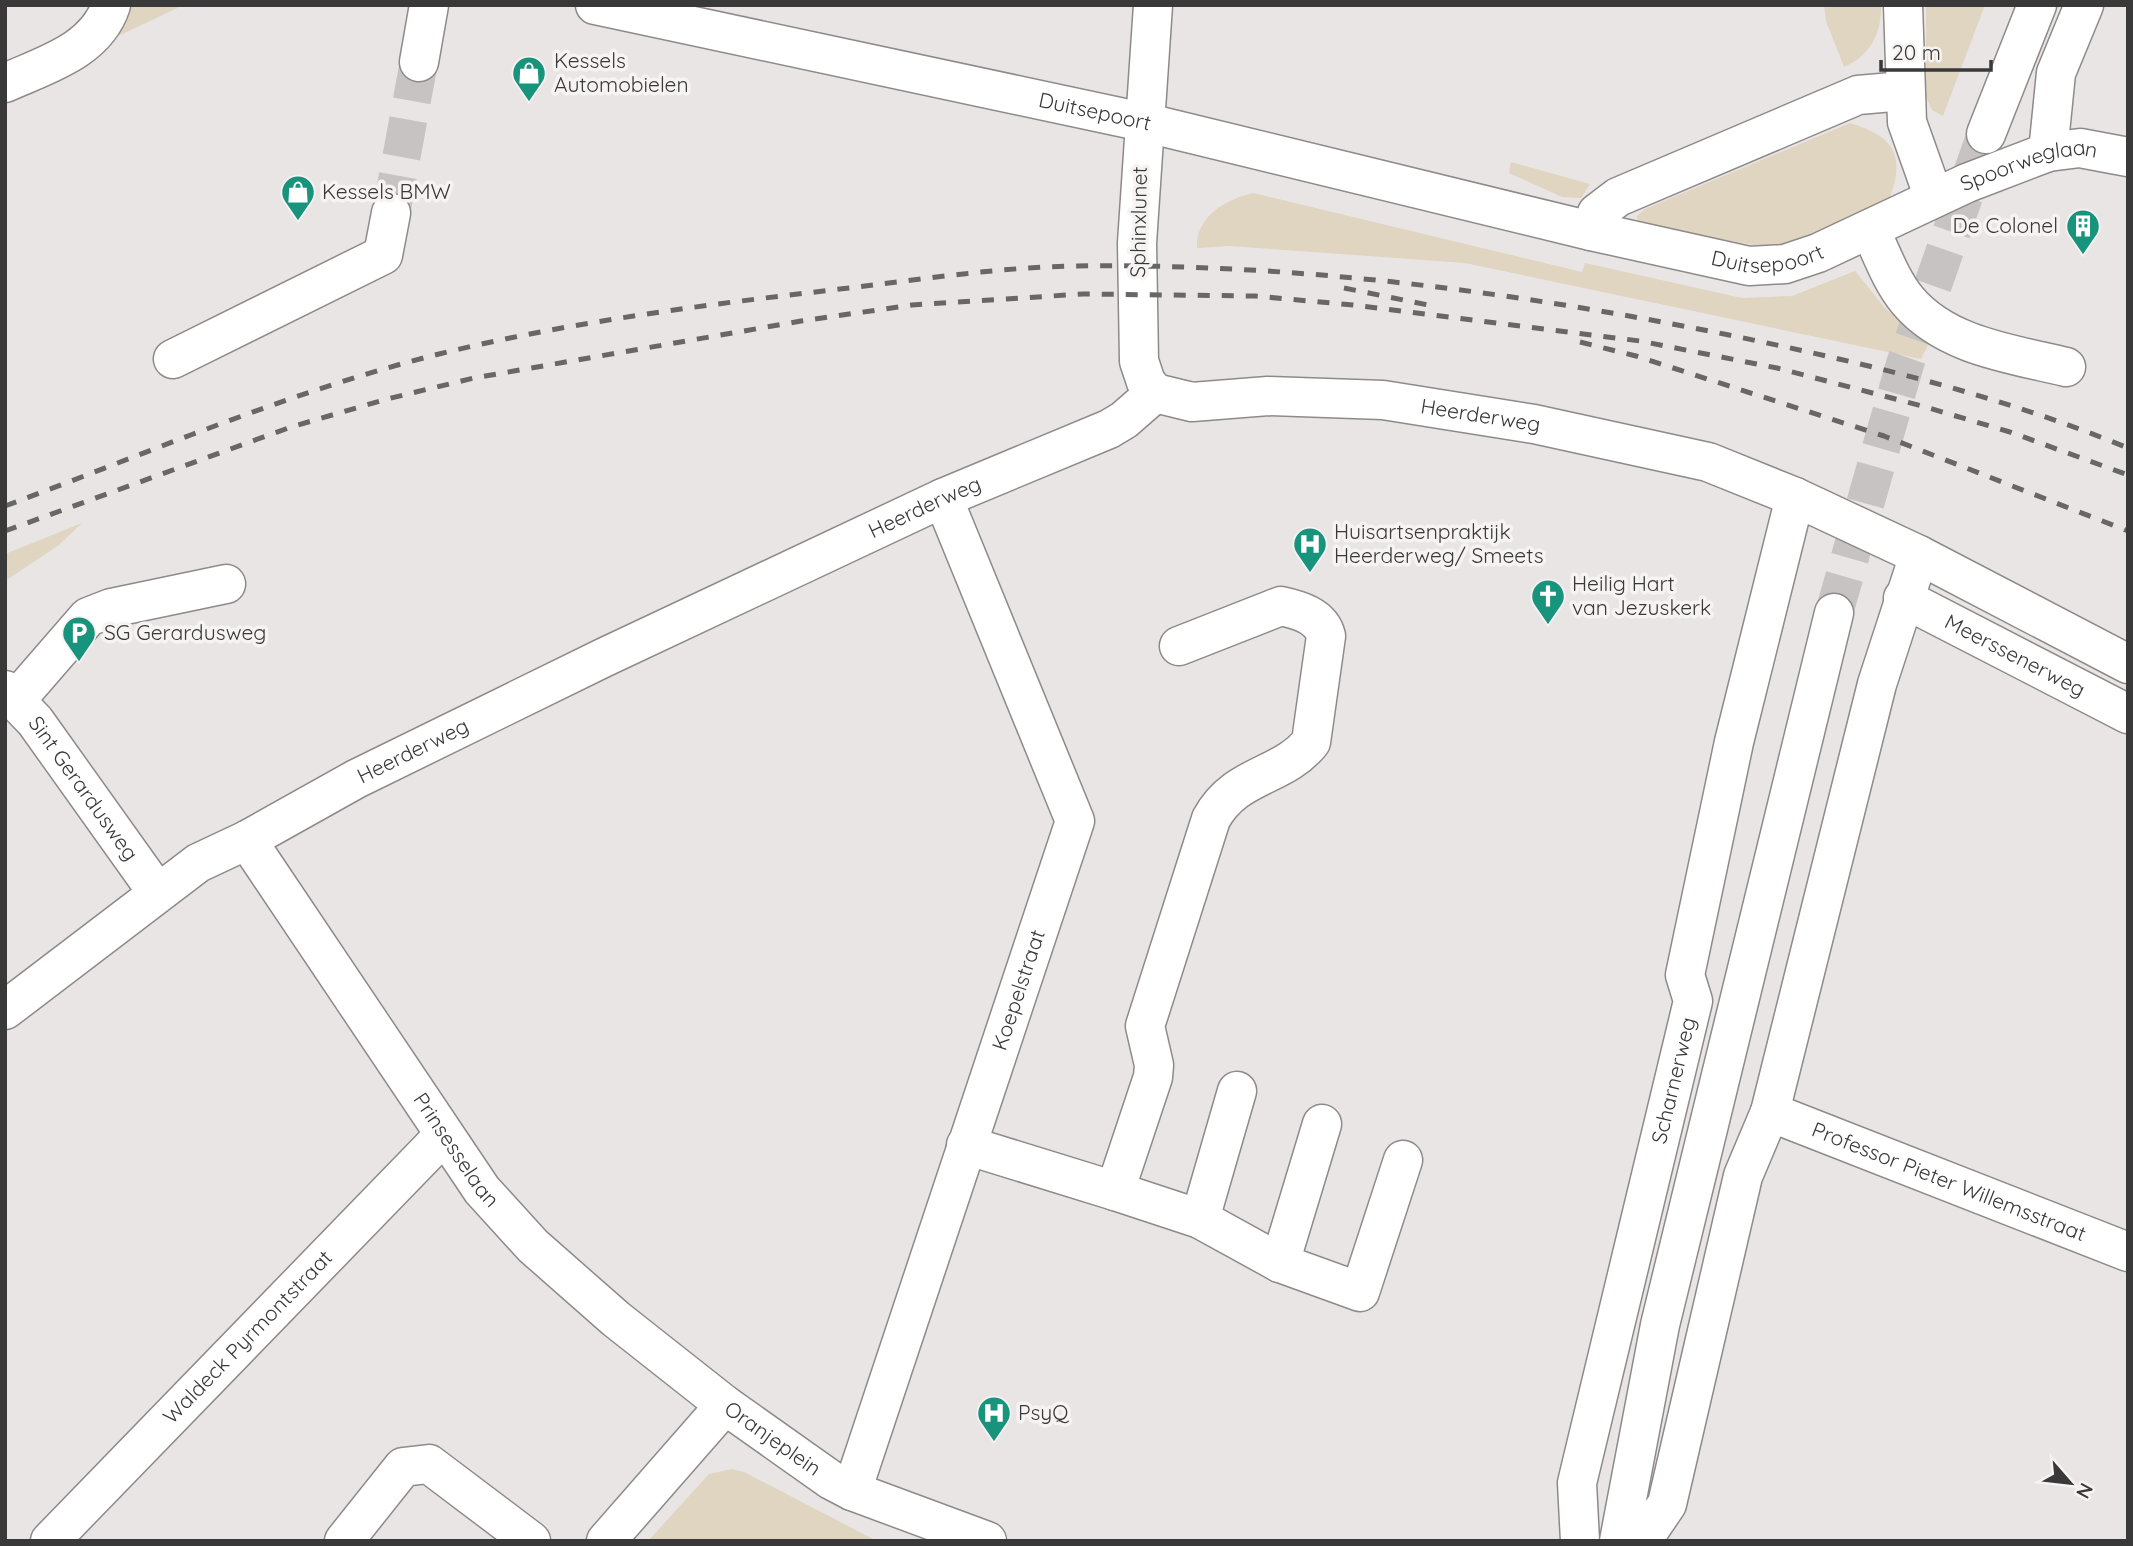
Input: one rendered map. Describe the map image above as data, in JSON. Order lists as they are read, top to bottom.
{
  "streets": {
    "street": [
      "Duitsepoort",
      "Spoorweglaan",
      "Sphinxlunet",
      "Heerderweg",
      "Meerssenerweg",
      "Sint Gerardusweg",
      "Koepelstraat",
      "Scharnerweg",
      "Prinsesselaan",
      "Professor Pieter Willemsstraat",
      "Waldeck Pyrmontstraat",
      "Oranjeplein"
    ]
  },
  "crossings": [
    ["Duitsepoort", "Spoorweglaan"],
    ["Duitsepoort", "Sphinxlunet"],
    ["Sphinxlunet", "Heerderweg"],
    ["Heerderweg", "Meerssenerweg"],
    ["Heerderweg", "Sint Gerardusweg"],
    ["Heerderweg", "Koepelstraat"],
    ["Heerderweg", "Scharnerweg"],
    ["Heerderweg", "Prinsesselaan"],
    ["Koepelstraat", "Oranjeplein"],
    ["Prinsesselaan", "Waldeck Pyrmontstraat"],
    ["Prinsesselaan", "Oranjeplein"]
  ],
  "places": {
    "shop": ["Kessels Automobielen", "Kessels BMW"],
    "building": ["De Colonel"],
    "hospital": ["Huisartsenpraktijk Heerderweg/ Smeets", "PsyQ"],
    "church": ["Heilig Hart van Jezuskerk"],
    "parking": ["SG Gerardusweg"]
  },
  "scale_bar": "20 m",
  "north": "bottom right"
}
